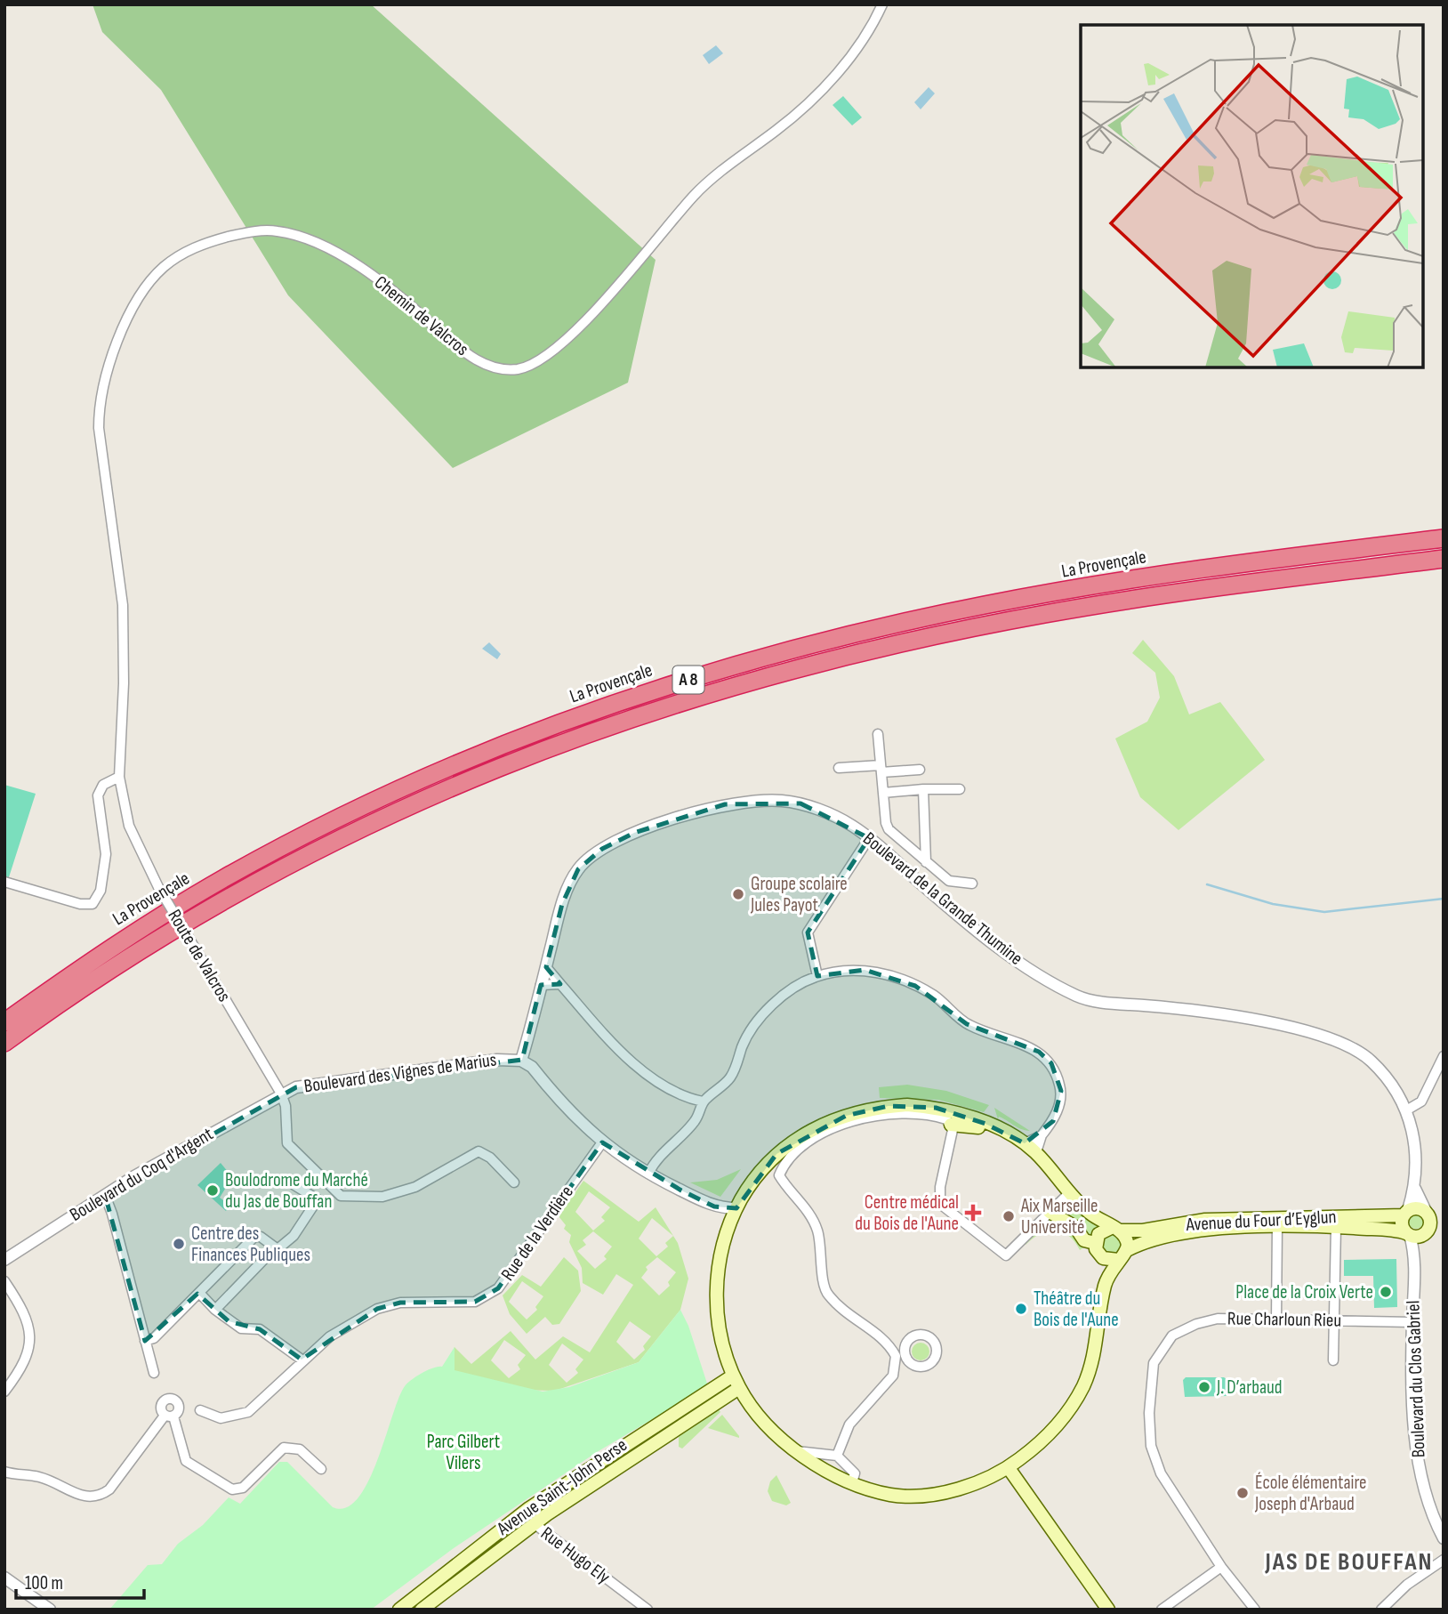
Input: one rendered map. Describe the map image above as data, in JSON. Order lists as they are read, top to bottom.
{
  "streets": {
    "highway": ["La Provençale", "A 8"],
    "main road": ["Avenue du Four d’Eyglun", "Avenue Saint-John Perse"],
    "street": [
      "Chemin de Valcros",
      "Boulevard de la Grande Thumine",
      "Route de Valcros",
      "Boulevard des Vignes de Marius",
      "Boulevard du Coq d'Argent",
      "Rue de la Verdière",
      "Rue Charloun Rieu",
      "Boulevard du Clos Gabriel",
      "Rue Hugo Ely"
    ]
  },
  "crossings": [
    ["Chemin de Valcros", "Route de Valcros"],
    ["Boulevard de la Grande Thumine", "Boulevard des Vignes de Marius"],
    ["Boulevard de la Grande Thumine", "Avenue du Four d’Eyglun"],
    ["Route de Valcros", "Boulevard des Vignes de Marius"],
    ["Route de Valcros", "Boulevard du Coq d'Argent"],
    ["Boulevard des Vignes de Marius", "Boulevard du Coq d'Argent"],
    ["Avenue du Four d’Eyglun", "Boulevard du Clos Gabriel"],
    ["Rue Charloun Rieu", "Boulevard du Clos Gabriel"],
    ["Avenue Saint-John Perse", "Rue Hugo Ely"]
  ],
  "districts": ["JAS DE BOUFFAN"],
  "parks": ["Parc Gilbert Vilers"],
  "places": {
    "other": [
      "Groupe scolaire Jules Payot",
      "Boulodrome du Marché du Jas de Bouffan",
      "Aix Marseille Université",
      "Centre des Finances Publiques",
      "Place de la Croix Verte",
      "Théâtre du Bois de l'Aune",
      "J. D’arbaud",
      "École élémentaire Joseph d'Arbaud"
    ],
    "health": ["Centre médical du Bois de l'Aune"]
  },
  "scale_bar": "100 m"
}
